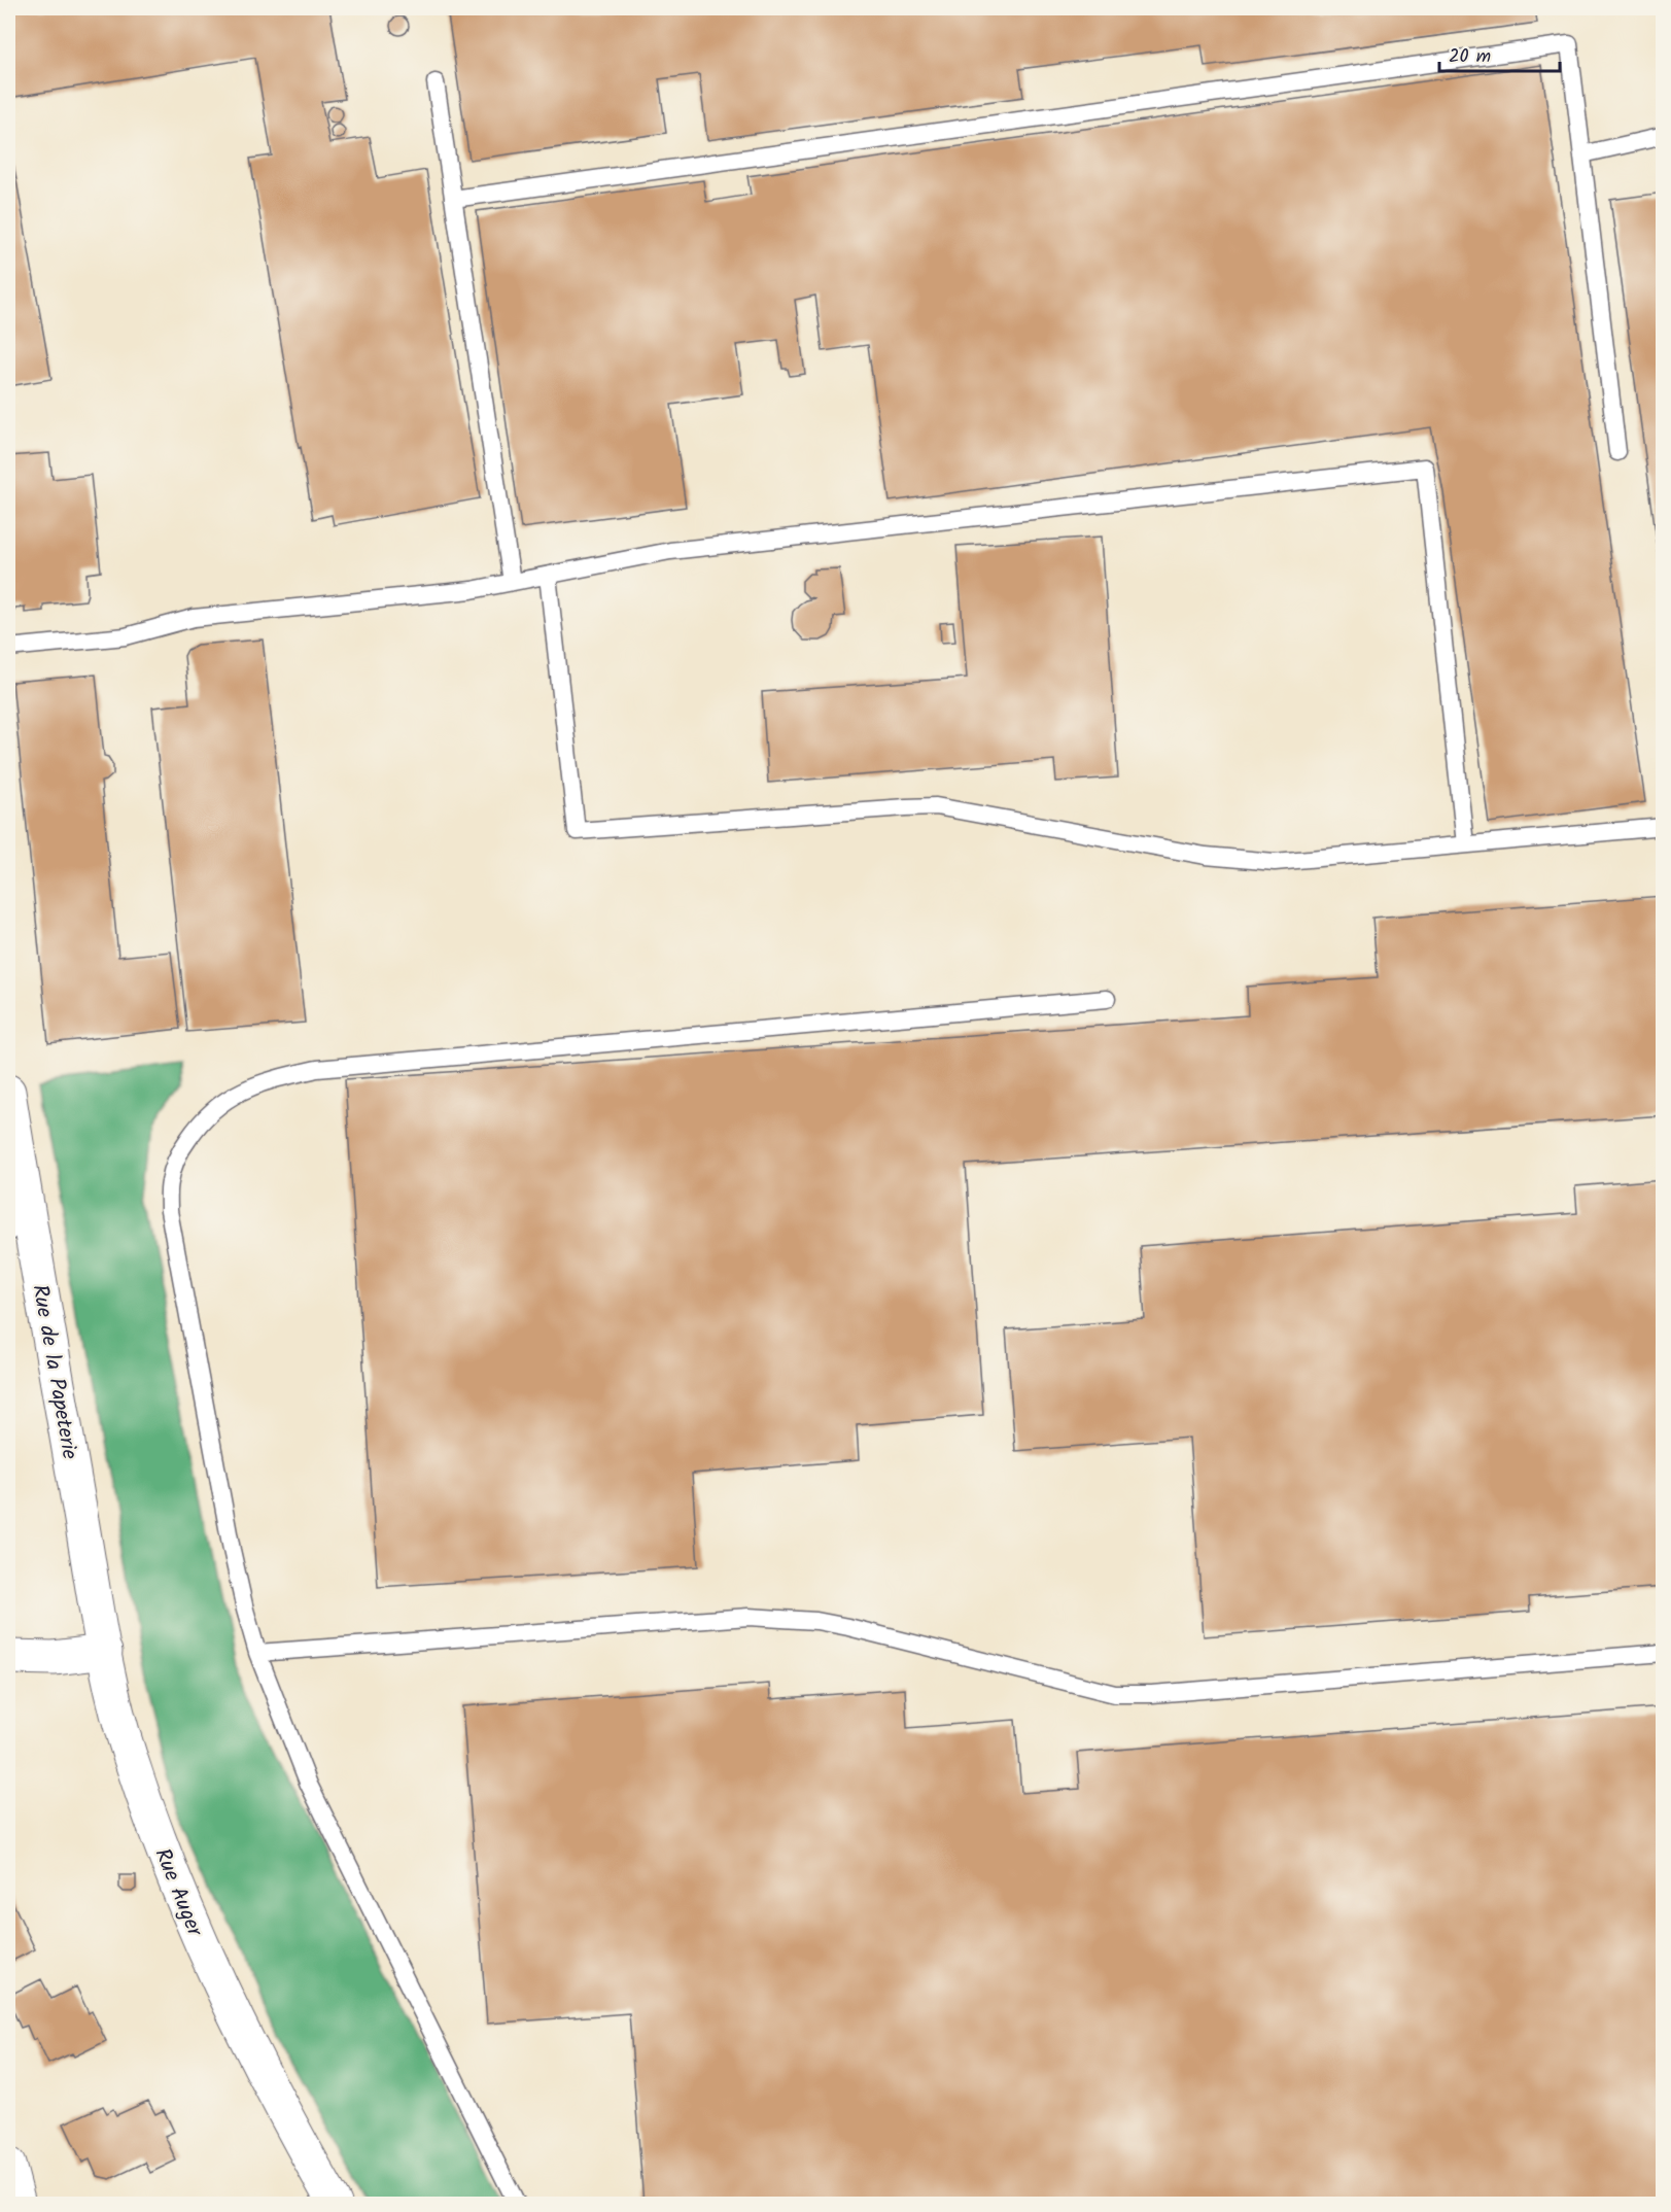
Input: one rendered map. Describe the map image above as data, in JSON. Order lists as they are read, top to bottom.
{
  "streets": {
    "street": ["Rue de la Papeterie", "Rue Auger"]
  },
  "crossings": [
    ["Rue de la Papeterie", "Rue Auger"]
  ],
  "scale_bar": "20 m"
}
